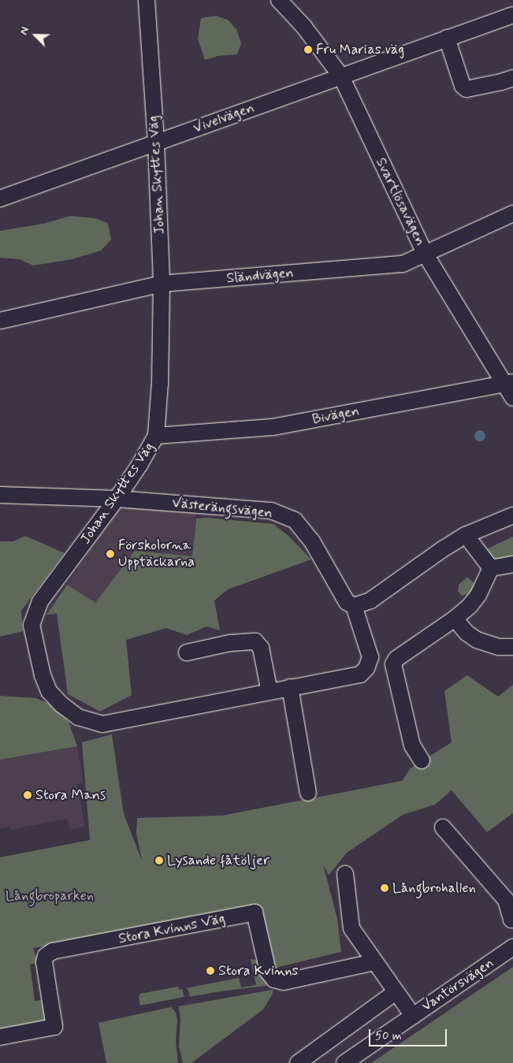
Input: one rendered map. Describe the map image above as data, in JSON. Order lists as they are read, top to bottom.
{
  "streets": {
    "street": [
      "Vivelvägen",
      "Johan Skyttes Väg",
      "Svartlösavägen",
      "Sländvägen",
      "Bivägen",
      "Västerängsvägen",
      "Stora Kvinns Väg",
      "Vantörsvägen"
    ]
  },
  "crossings": [
    ["Vivelvägen", "Johan Skyttes Väg"],
    ["Vivelvägen", "Svartlösavägen"],
    ["Johan Skyttes Väg", "Sländvägen"],
    ["Johan Skyttes Väg", "Bivägen"],
    ["Johan Skyttes Väg", "Västerängsvägen"],
    ["Svartlösavägen", "Sländvägen"],
    ["Svartlösavägen", "Bivägen"]
  ],
  "parks": ["Långbroparken"],
  "places": [
    "Fru Marias väg",
    "Förskolorna Upptäckarna",
    "Stora Mans",
    "Lysande fåtöljer",
    "Långbrohallen",
    "Stora Kvinns"
  ],
  "scale_bar": "50 m",
  "north": "top left"
}
